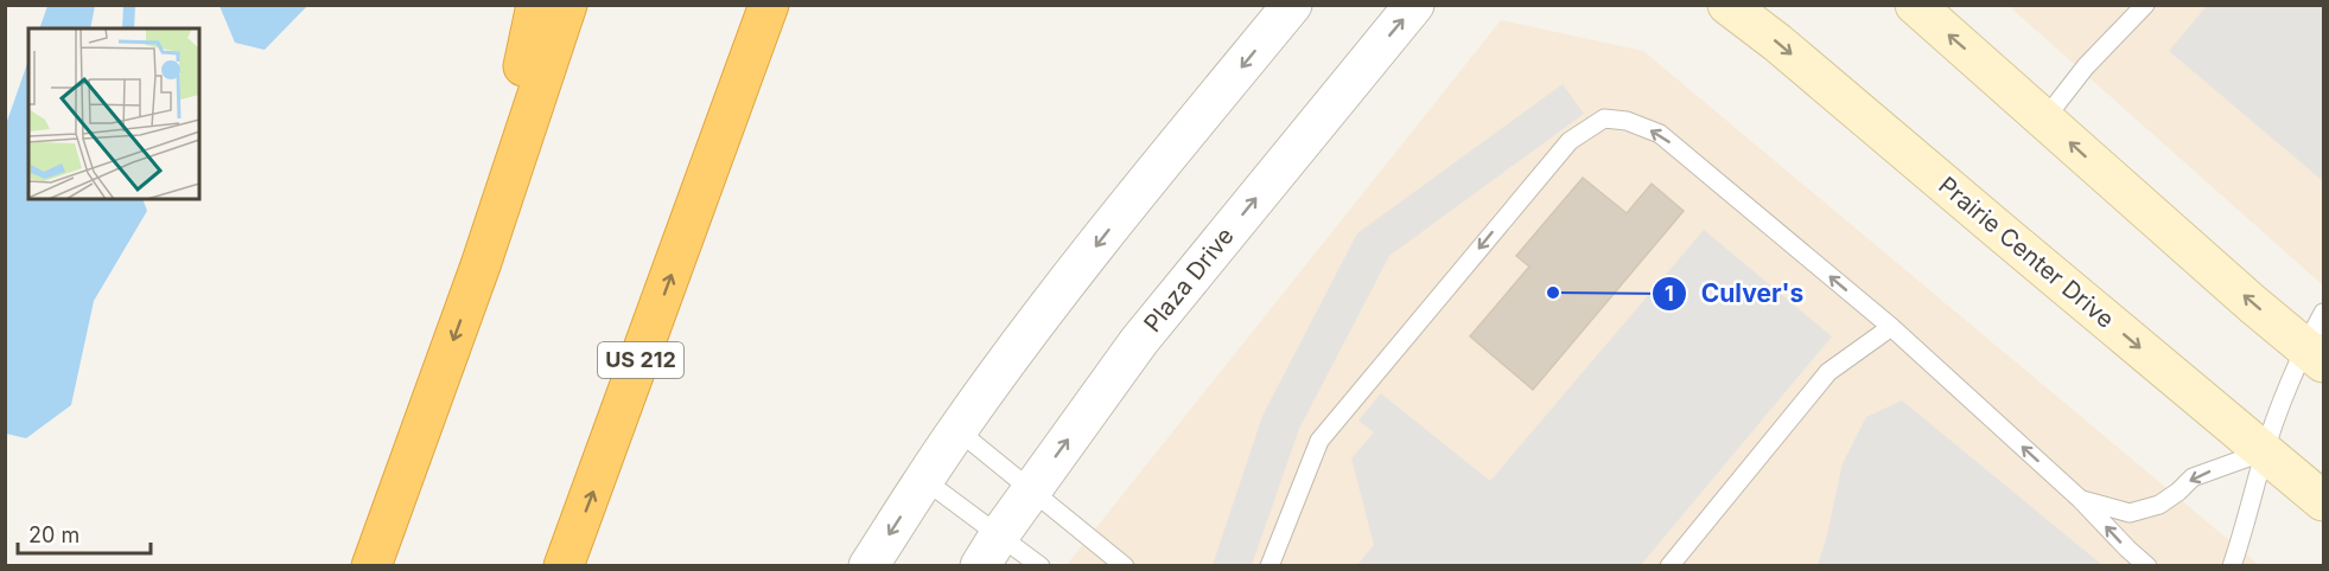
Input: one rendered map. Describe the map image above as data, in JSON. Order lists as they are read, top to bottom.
{
  "streets": {
    "highway": ["US 212"],
    "main road": ["Prairie Center Drive"],
    "street": ["Plaza Drive"]
  },
  "places": ["Culver's"],
  "scale_bar": "20 m"
}
